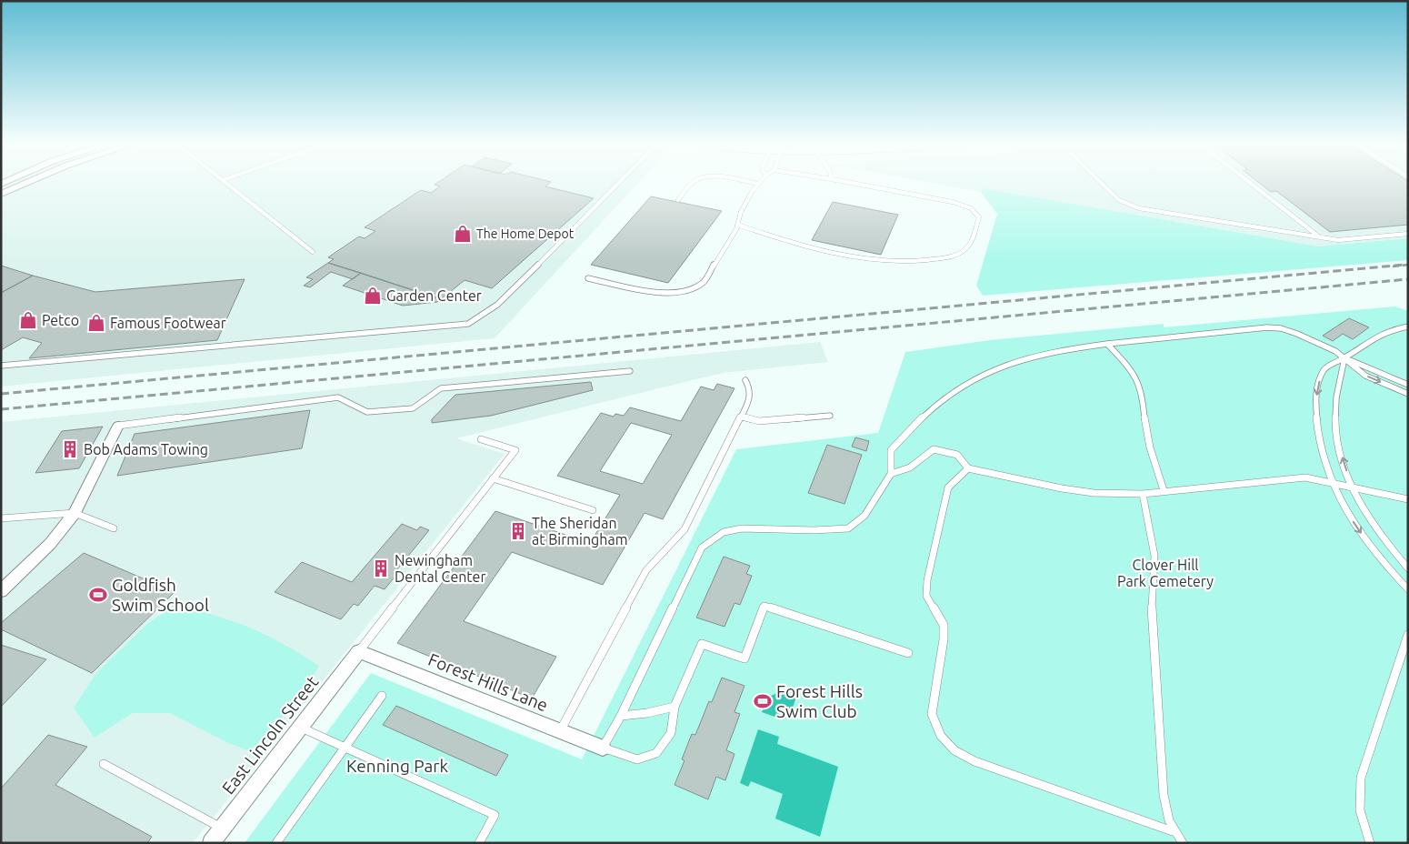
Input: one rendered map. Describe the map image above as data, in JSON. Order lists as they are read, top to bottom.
{
  "streets": {
    "street": ["Forest Hills Lane", "East Lincoln Street"]
  },
  "crossings": [
    ["Forest Hills Lane", "East Lincoln Street"]
  ],
  "parks": ["Clover Hill Park Cemetery", "Kenning Park"],
  "places": {
    "shop": [
      "The Home Depot",
      "Garden Center",
      "Petco",
      "Famous Footwear"
    ],
    "building": ["Bob Adams Towing", "The Sheridan at Birmingham", "Newingham Dental Center"],
    "sports": ["Goldfish Swim School", "Forest Hills Swim Club"]
  }
}
